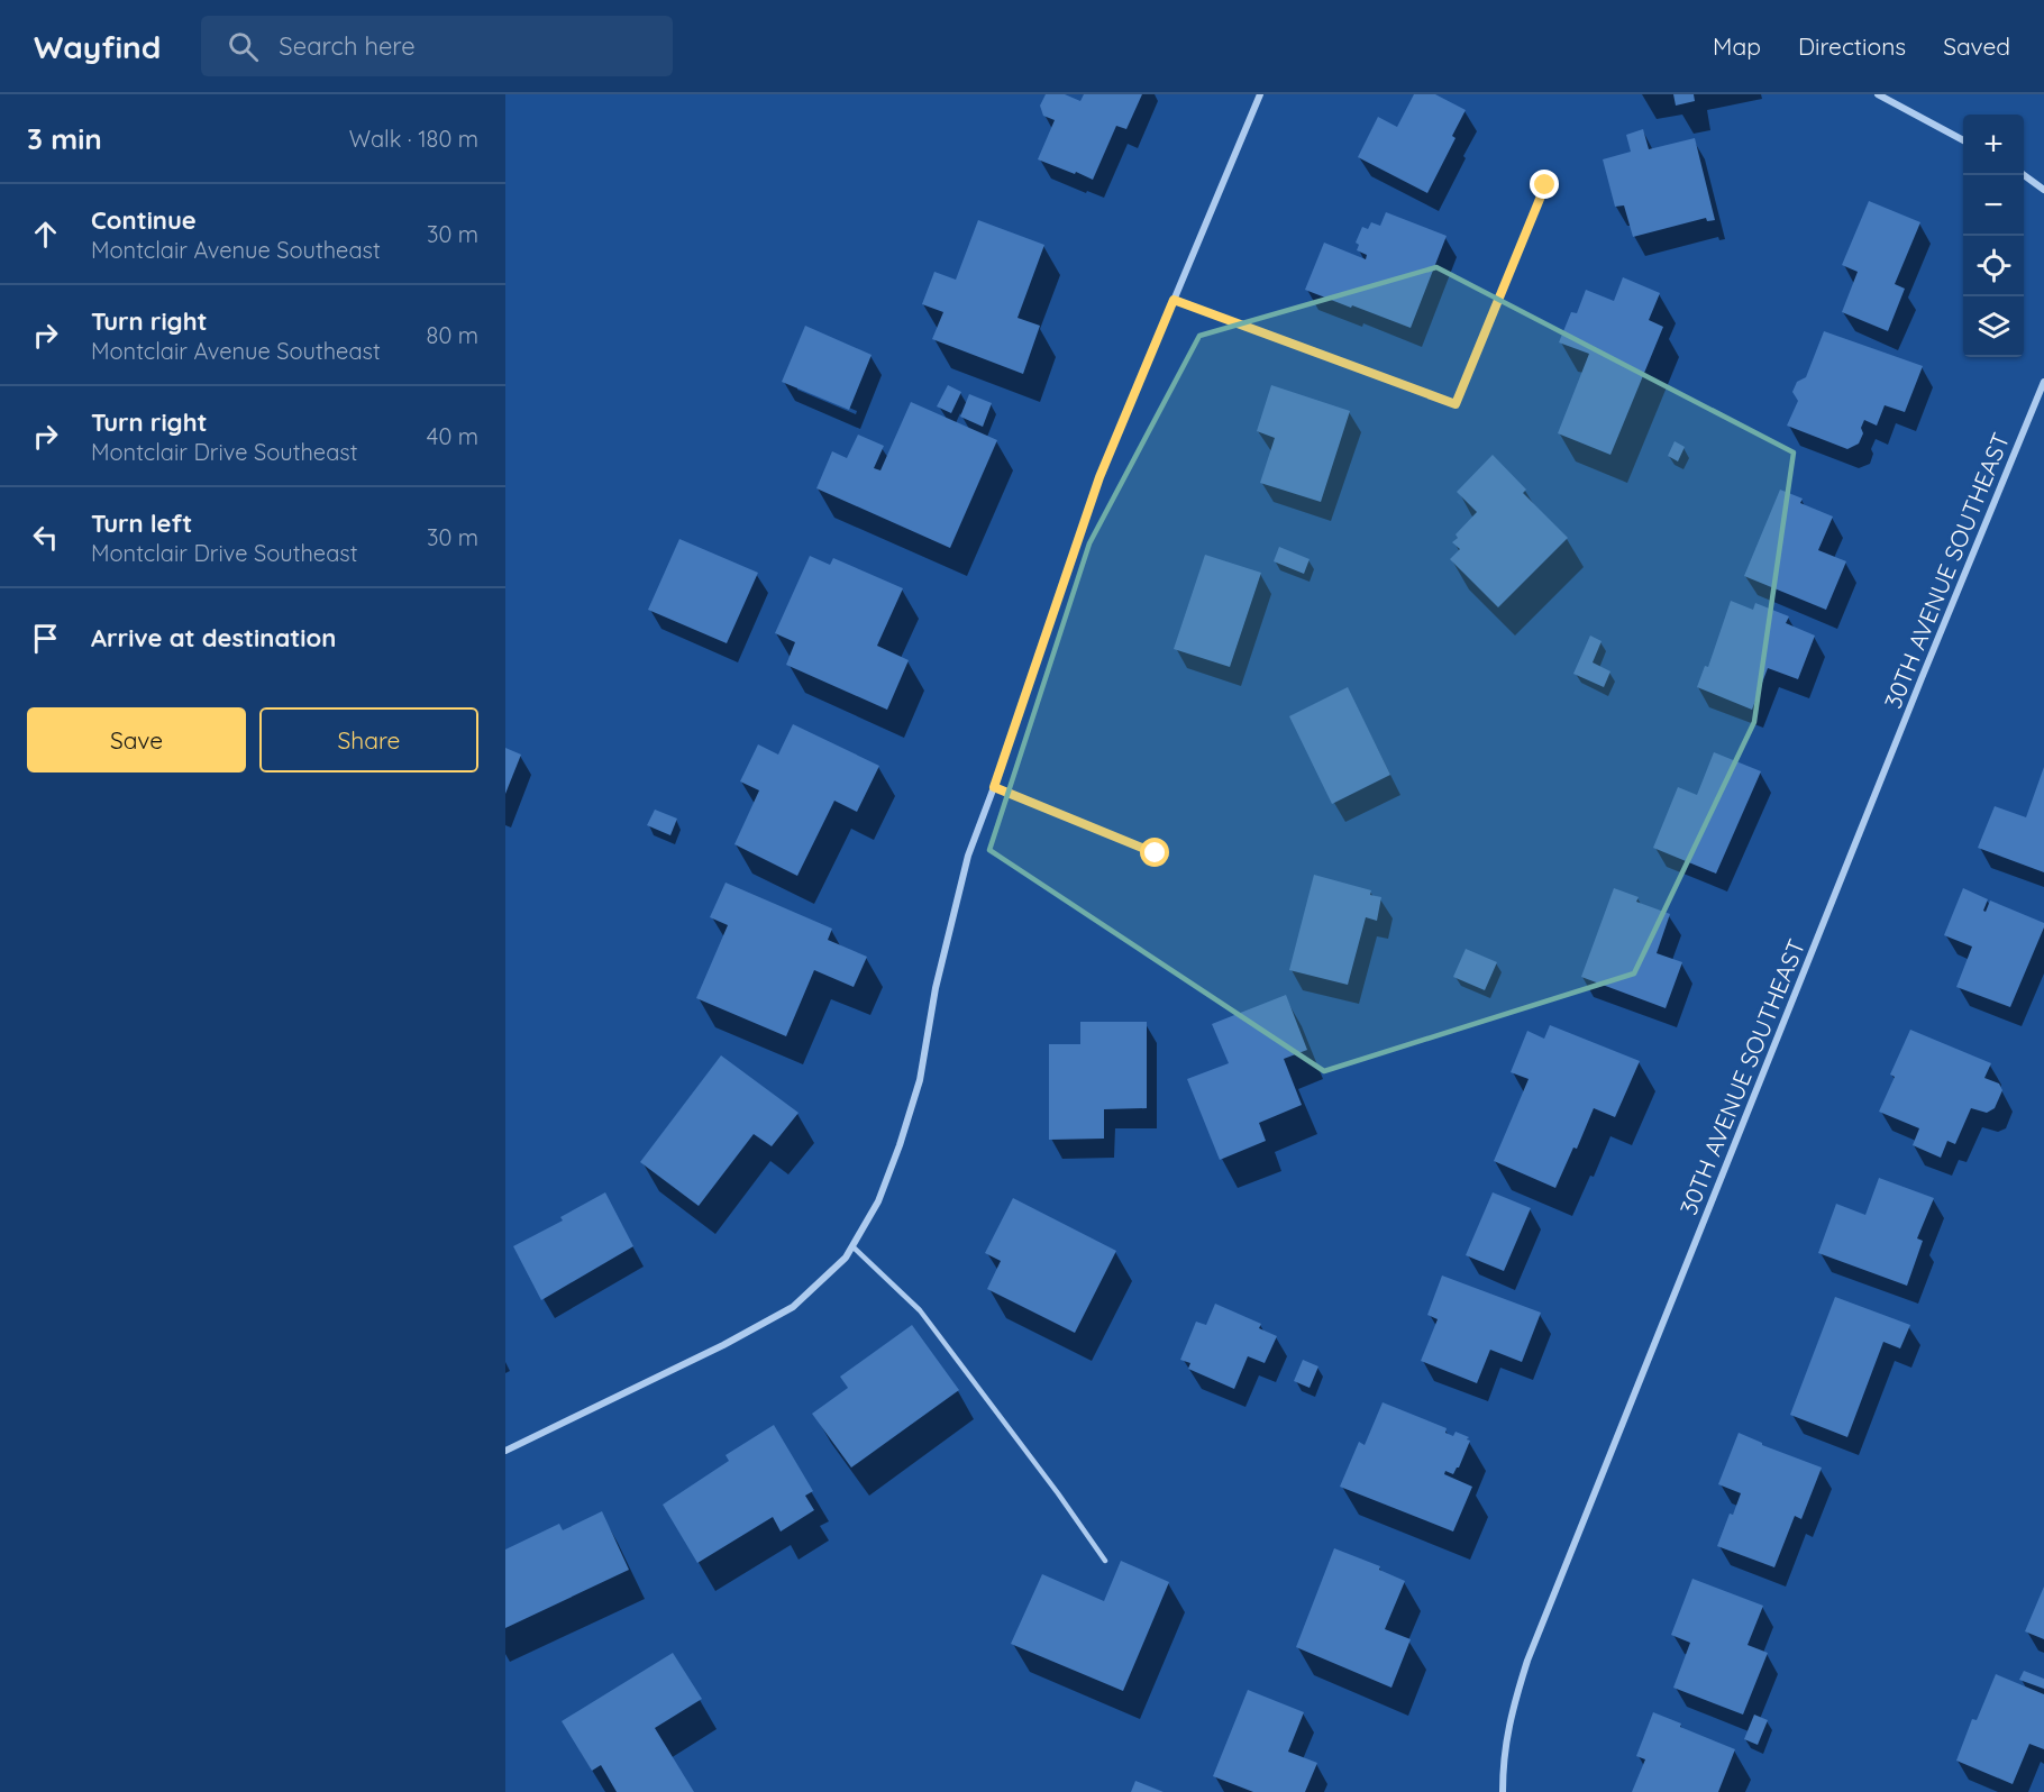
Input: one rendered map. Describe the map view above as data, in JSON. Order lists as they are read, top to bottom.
{
  "streets": {
    "street": ["30TH AVENUE SOUTHEAST"]
  },
  "page": {
    "header": "Wayfind",
    "search": "Search here",
    "nav": ["Map", "Directions", "Saved"],
    "heading": ["3 min", "Walk · 180 m"],
    "map_buttons": ["+", "−"],
    "list": [
      ["Continue", "Montclair Avenue Southeast", "30 m"],
      ["Turn right", "Montclair Avenue Southeast", "80 m"],
      ["Turn right", "Montclair Drive Southeast", "40 m"],
      ["Turn left", "Montclair Drive Southeast", "30 m"],
      "Arrive at destination"
    ],
    "buttons": ["Save", "Share"]
  }
}
